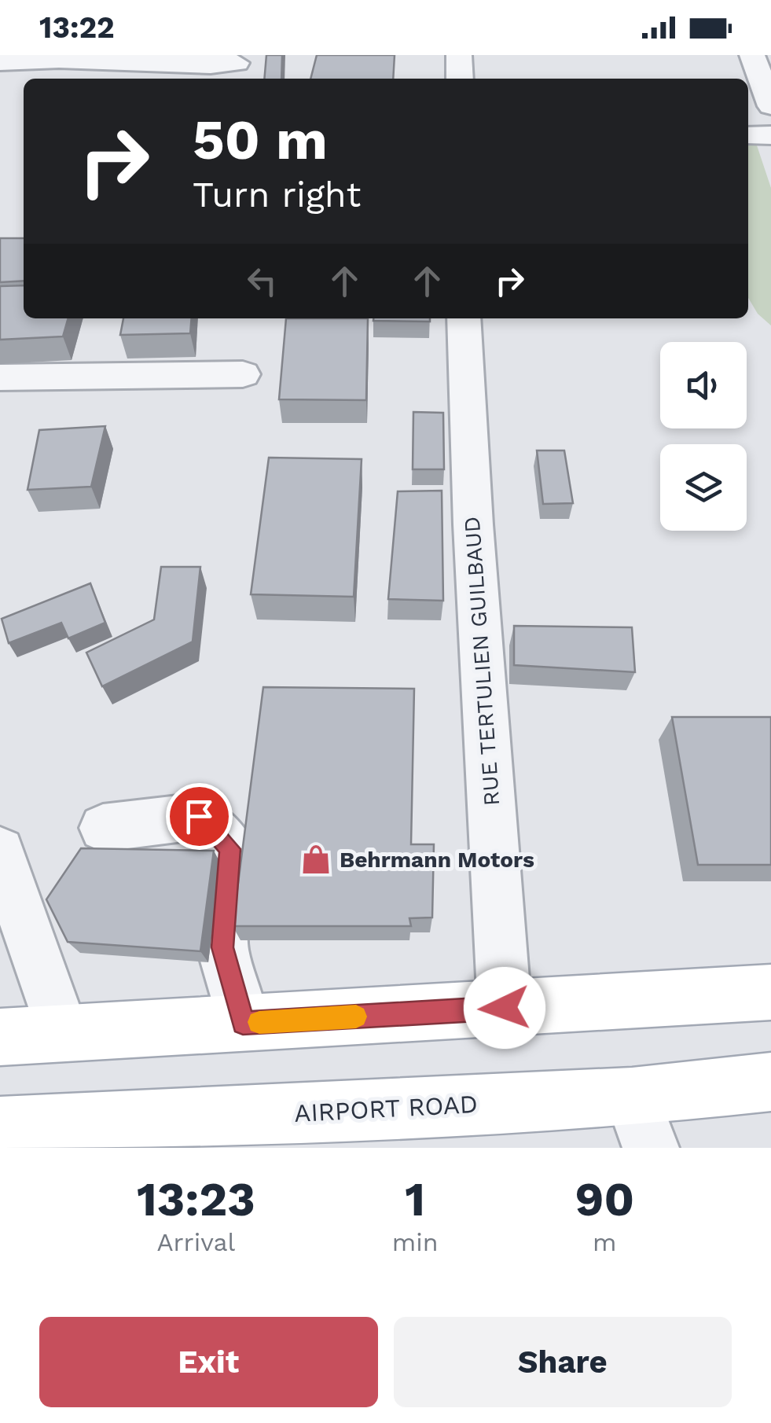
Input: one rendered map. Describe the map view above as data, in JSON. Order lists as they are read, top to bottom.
{
  "streets": {
    "main road": ["AIRPORT ROAD"],
    "street": ["RUE TERTULIEN GUILBAUD"]
  },
  "places": {
    "shop": ["Behrmann Motors"]
  },
  "page": {
    "status": "13:22",
    "turn": ["50 m", "Turn right"],
    "eta": [
      "13:23",
      "Arrival",
      "1",
      "min",
      "90",
      "m"
    ],
    "buttons": ["Exit", "Share"]
  }
}
